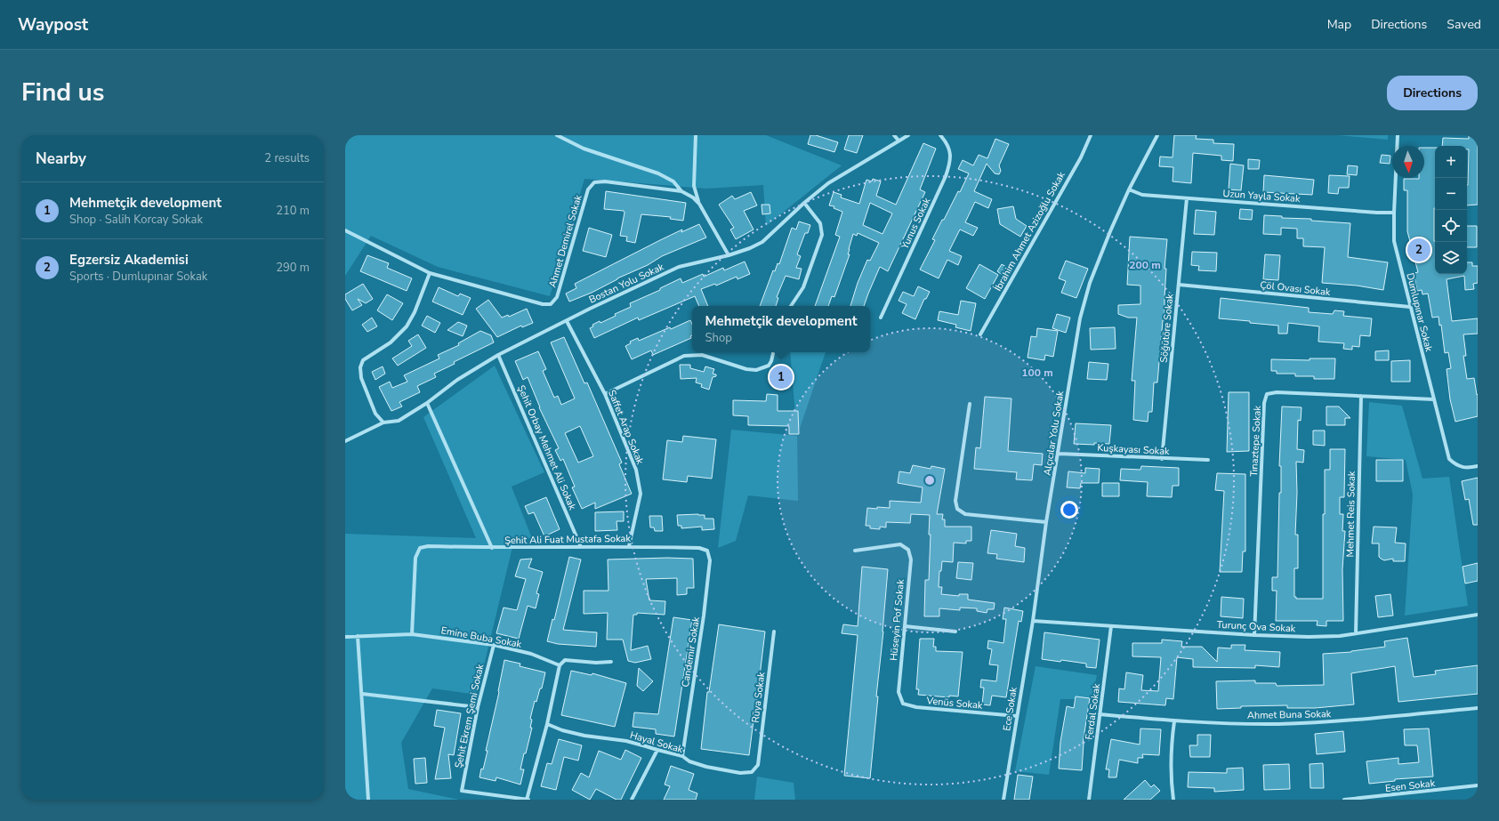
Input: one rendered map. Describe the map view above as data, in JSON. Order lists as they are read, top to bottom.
{
  "streets": {
    "street": [
      "Uzun Yayla Sokak",
      "Yunus Sokak",
      "İbrahim Ahmet Azizoğlu Sokak",
      "Ahmet Demirel Sokak",
      "Bostan Yolu Sokak",
      "Çöl Ovası Sokak",
      "Dumlupınar Sokak",
      "Söğütöre Sokak",
      "Saffet Arap Sokak",
      "Alçıcılar Yolu Sokak",
      "Tınaztepe Sokak",
      "Şehit Orbay Mehmet Ali Sokak",
      "Kuşkayası Sokak",
      "Mehmet Reis Sokak",
      "Şehit Ali Fuat Mustafa Sokak",
      "Hüseyin Pof Sokak",
      "Turunç Ova Sokak",
      "Emine Buba Sokak",
      "Candemir Sokak",
      "Rüya Sokak",
      "Venüs Sokak",
      "Ece Sokak",
      "Ferdal Sokak",
      "Ahmet Buna Sokak",
      "Şehit Ekrem Şemi Sokak",
      "Hayal Sokak",
      "Esen Sokak"
    ]
  },
  "crossings": [
    ["Uzun Yayla Sokak", "Dumlupınar Sokak"],
    ["Uzun Yayla Sokak", "Söğütöre Sokak"],
    ["Uzun Yayla Sokak", "Alçıcılar Yolu Sokak"],
    ["Bostan Yolu Sokak", "Saffet Arap Sokak"],
    ["Bostan Yolu Sokak", "Şehit Orbay Mehmet Ali Sokak"],
    ["Çöl Ovası Sokak", "Dumlupınar Sokak"],
    ["Çöl Ovası Sokak", "Söğütöre Sokak"],
    ["Dumlupınar Sokak", "Tınaztepe Sokak"],
    ["Söğütöre Sokak", "Kuşkayası Sokak"],
    ["Saffet Arap Sokak", "Şehit Ali Fuat Mustafa Sokak"],
    ["Alçıcılar Yolu Sokak", "Kuşkayası Sokak"],
    ["Alçıcılar Yolu Sokak", "Turunç Ova Sokak"],
    ["Alçıcılar Yolu Sokak", "Ece Sokak"],
    ["Tınaztepe Sokak", "Mehmet Reis Sokak"],
    ["Tınaztepe Sokak", "Turunç Ova Sokak"],
    ["Şehit Orbay Mehmet Ali Sokak", "Şehit Ali Fuat Mustafa Sokak"],
    ["Mehmet Reis Sokak", "Turunç Ova Sokak"],
    ["Şehit Ali Fuat Mustafa Sokak", "Emine Buba Sokak"],
    ["Şehit Ali Fuat Mustafa Sokak", "Candemir Sokak"],
    ["Hüseyin Pof Sokak", "Venüs Sokak"],
    ["Turunç Ova Sokak", "Ece Sokak"],
    ["Turunç Ova Sokak", "Ferdal Sokak"],
    ["Emine Buba Sokak", "Şehit Ekrem Şemi Sokak"],
    ["Candemir Sokak", "Hayal Sokak"],
    ["Rüya Sokak", "Hayal Sokak"],
    ["Venüs Sokak", "Ece Sokak"],
    ["Ferdal Sokak", "Ahmet Buna Sokak"]
  ],
  "north": "bottom",
  "page": {
    "header": "Waypost",
    "nav": ["Map", "Directions", "Saved"],
    "title": "Find us",
    "buttons": "Directions",
    "heading": ["Nearby", "2 results"],
    "map_buttons": ["+", "−"],
    "list": [
      {
        "mark": "1",
        "name": "Mehmetçik development",
        "note": "Shop · Salih Korcay Sokak",
        "value": "210 m"
      },
      {
        "mark": "2",
        "name": "Egzersiz Akademisi",
        "note": "Sports · Dumlupınar Sokak",
        "value": "290 m"
      }
    ],
    "pins": ["2", "1"],
    "popup": ["Mehmetçik development", "Shop"]
  },
  "rings": ["200 m", "100 m"]
}
